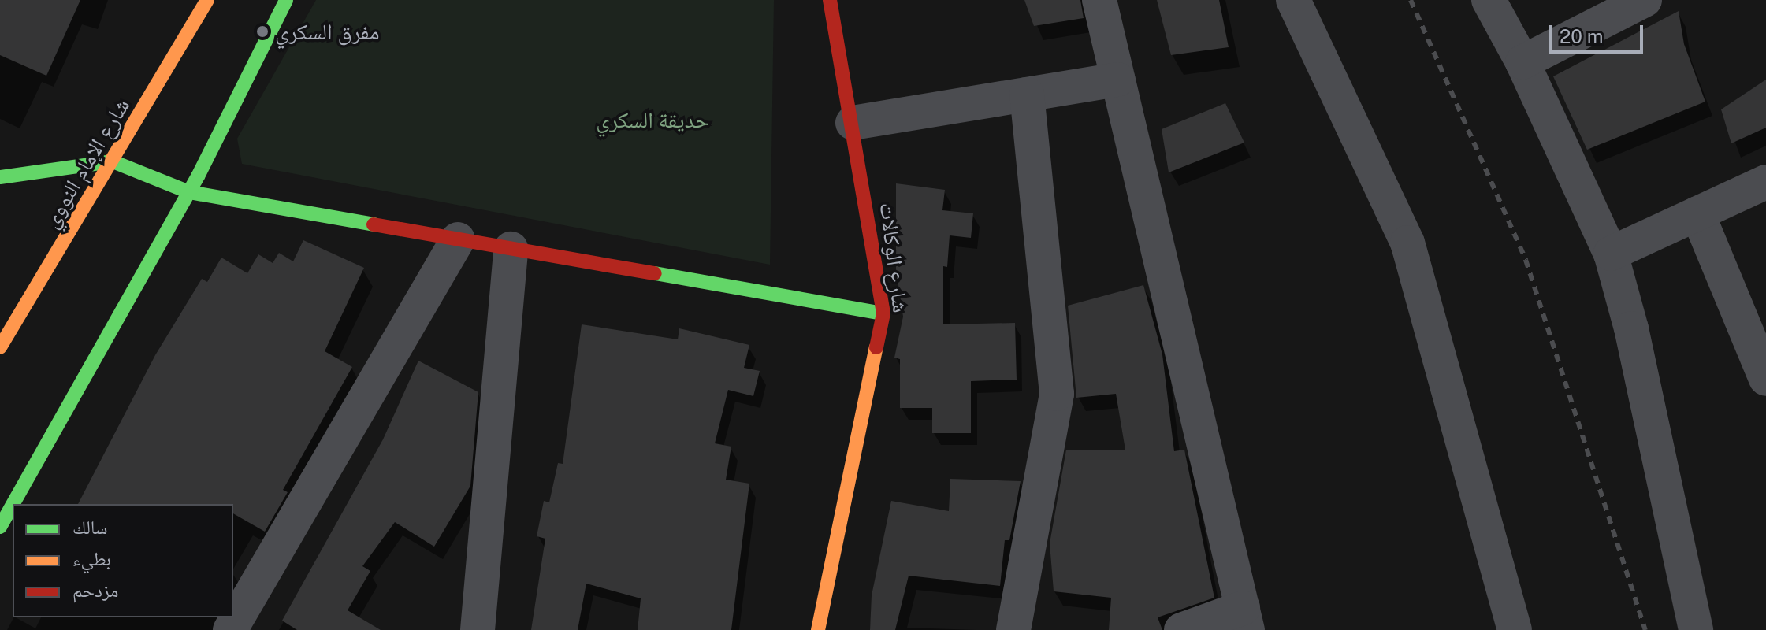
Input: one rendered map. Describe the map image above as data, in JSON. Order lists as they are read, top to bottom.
{
  "streets": {
    "street": ["شارع الإمام النووي", "شارع الوكالات"]
  },
  "parks": ["حديقة السكري"],
  "places": ["مفرق السكري"],
  "legend": ["سالك", "بطيء", "مزدحم"],
  "scale_bar": "20 m"
}
